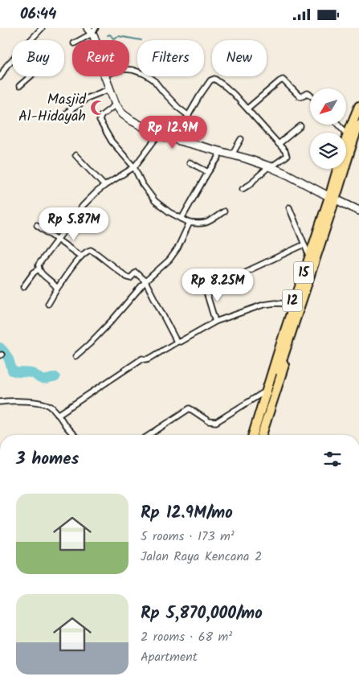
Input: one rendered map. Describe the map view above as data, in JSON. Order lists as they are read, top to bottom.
{
  "streets": {
    "highway": ["15", "12"]
  },
  "places": {
    "mosque": ["Masjid Al-Hidayah"]
  },
  "north": "bottom left",
  "page": {
    "status": "06:44",
    "chip": [
      "Buy",
      "Rent",
      "Filters",
      "New"
    ],
    "price": ["Rp 12.9M", "Rp 5.87M", "Rp 8.25M"],
    "heading": "3 homes",
    "list": [
      {
        "name": "Rp 12.9M/mo",
        "note": "5 rooms · 173 m² · Jalan Raya Kencana 2"
      },
      {
        "name": "Rp 5,870,000/mo",
        "note": "2 rooms · 68 m² · Apartment"
      }
    ]
  }
}
